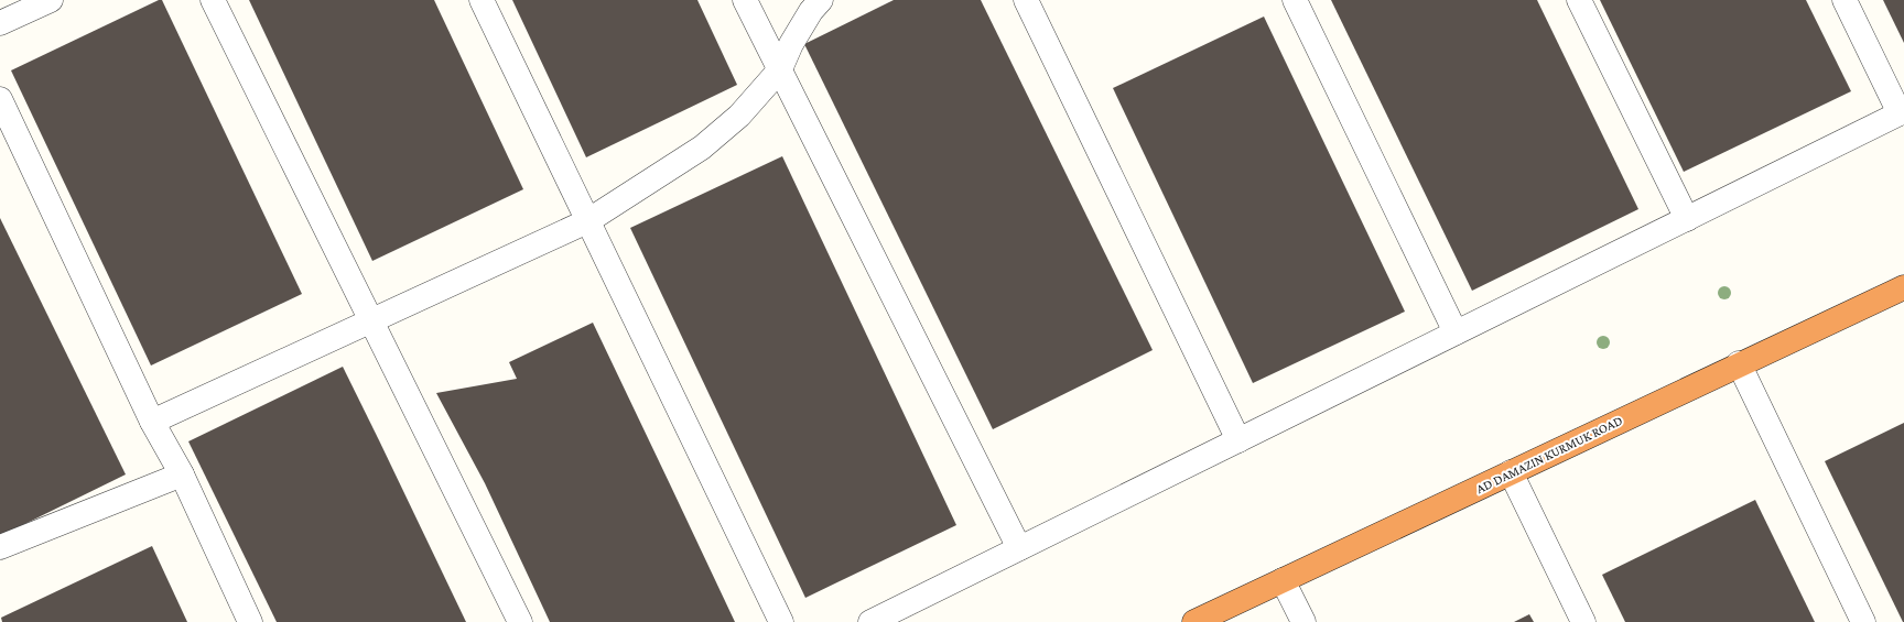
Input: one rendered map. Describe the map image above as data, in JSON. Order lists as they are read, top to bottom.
{
  "streets": {
    "highway": ["AD DAMAZIN KURMUK ROAD"]
  }
}
